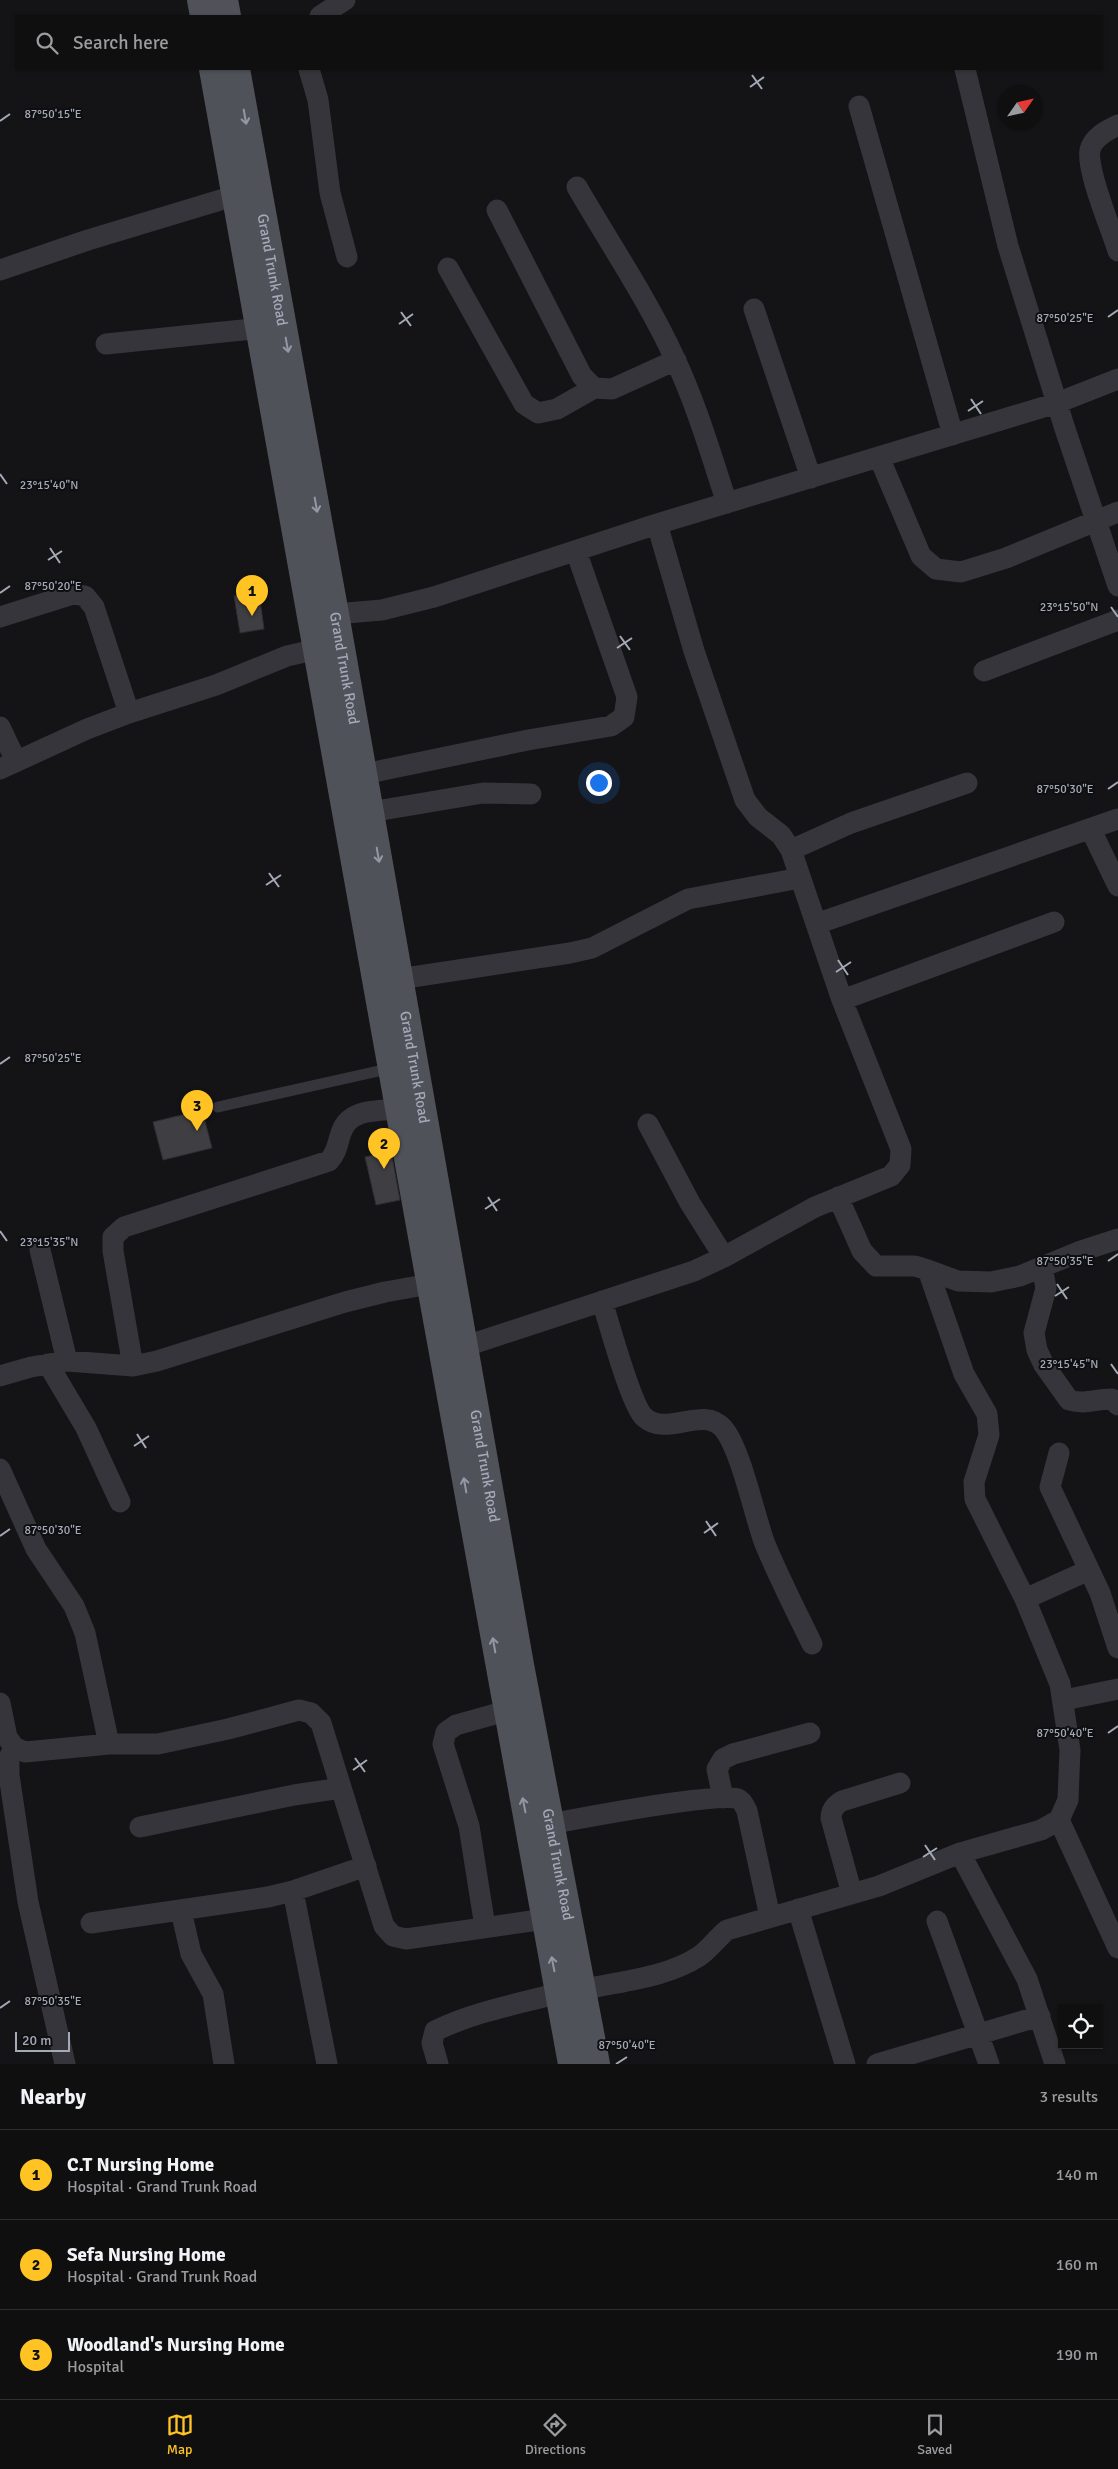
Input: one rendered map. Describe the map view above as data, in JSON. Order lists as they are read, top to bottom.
{
  "streets": {
    "main road": ["Grand Trunk Road"]
  },
  "scale_bar": "20 m",
  "north": "top right",
  "page": {
    "search": "Search here",
    "pins": ["1", "3", "2"],
    "scale": "20 m",
    "heading": ["Nearby", "3 results"],
    "list": [
      {
        "mark": "1",
        "name": "C.T Nursing Home",
        "note": "Hospital · Grand Trunk Road",
        "value": "140 m"
      },
      {
        "mark": "2",
        "name": "Sefa Nursing Home",
        "note": "Hospital · Grand Trunk Road",
        "value": "160 m"
      },
      {
        "mark": "3",
        "name": "Woodland's Nursing Home",
        "note": "Hospital",
        "value": "190 m"
      }
    ],
    "nav": ["Map", "Directions", "Saved"]
  },
  "coordinates": [
    "87°50'15\"E",
    "87°50'25\"E",
    "23°15'40\"N",
    "87°50'20\"E",
    "23°15'50\"N",
    "87°50'30\"E",
    "23°15'35\"N",
    "87°50'35\"E",
    "23°15'45\"N",
    "87°50'40\"E"
  ]
}
